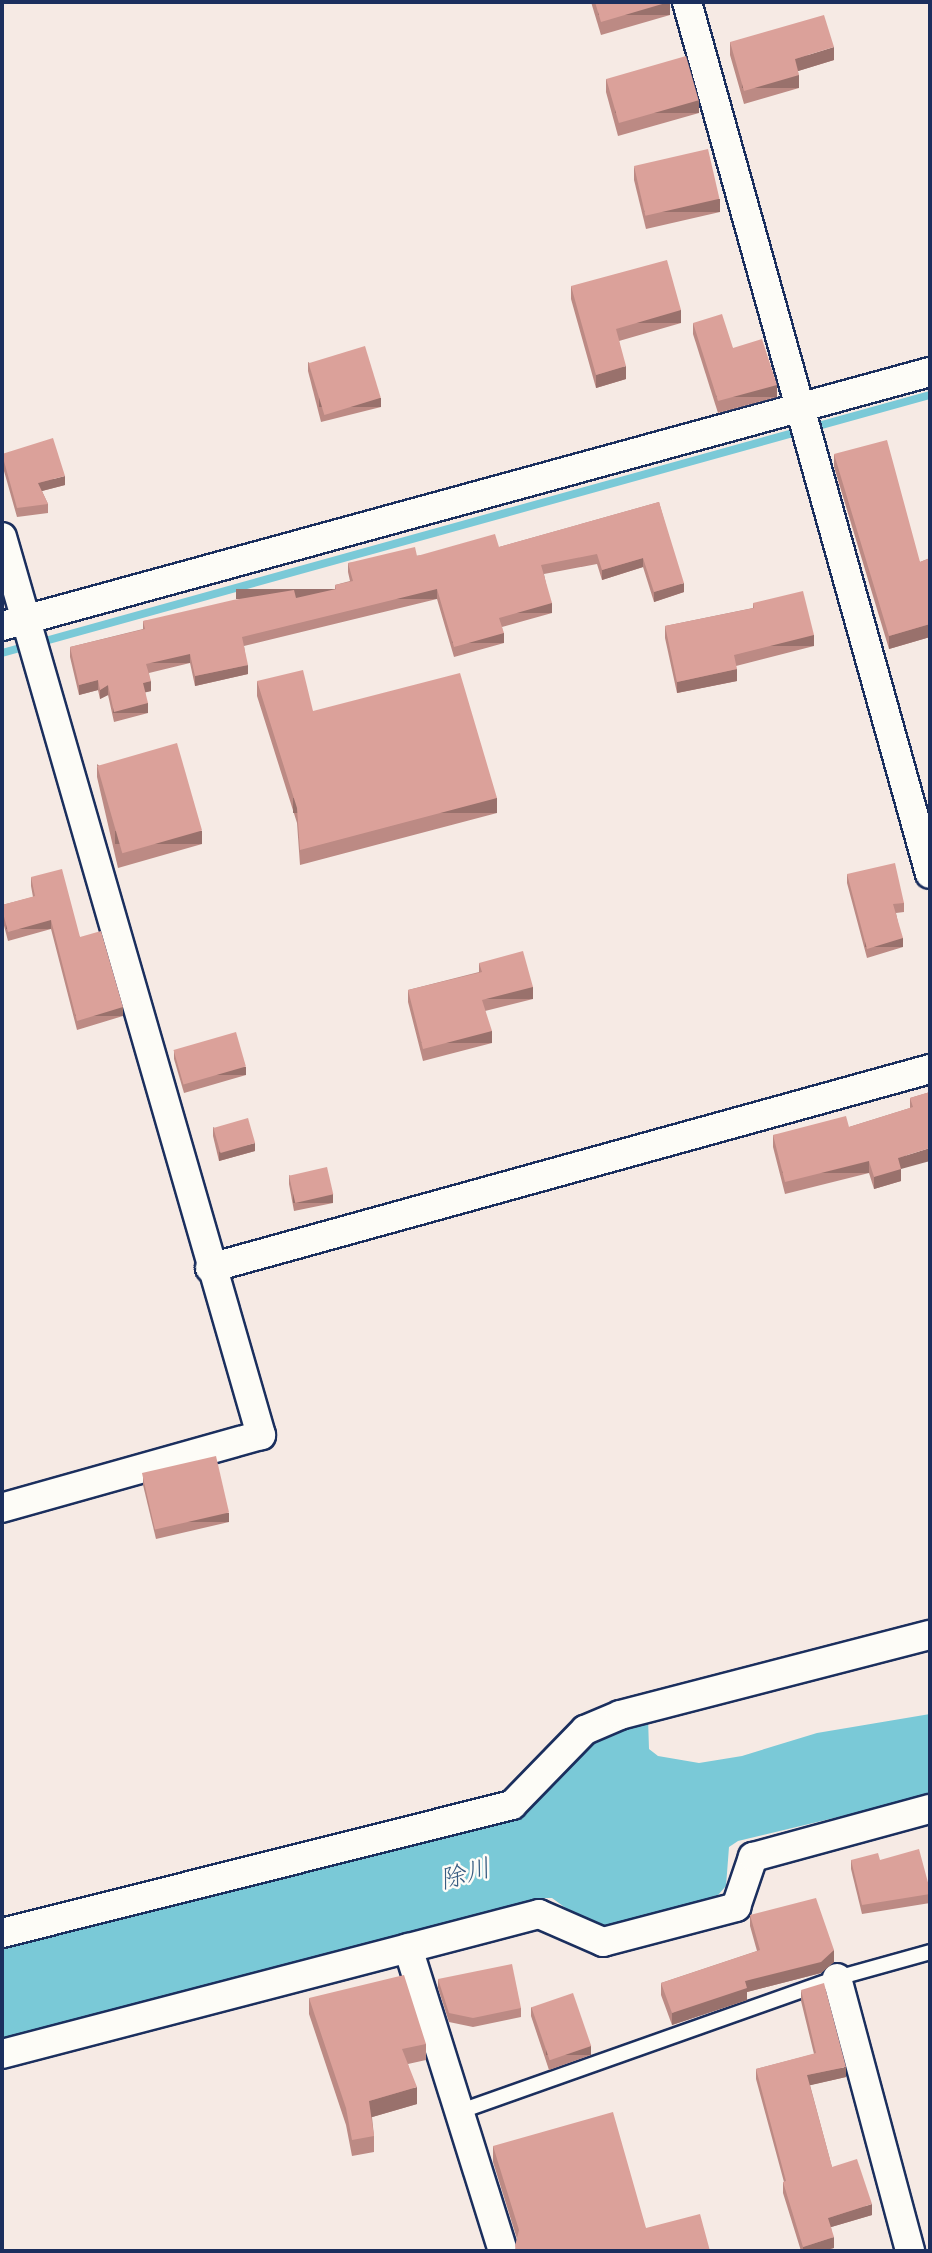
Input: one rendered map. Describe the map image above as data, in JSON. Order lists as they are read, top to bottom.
{
  "water": ["除川"]
}
